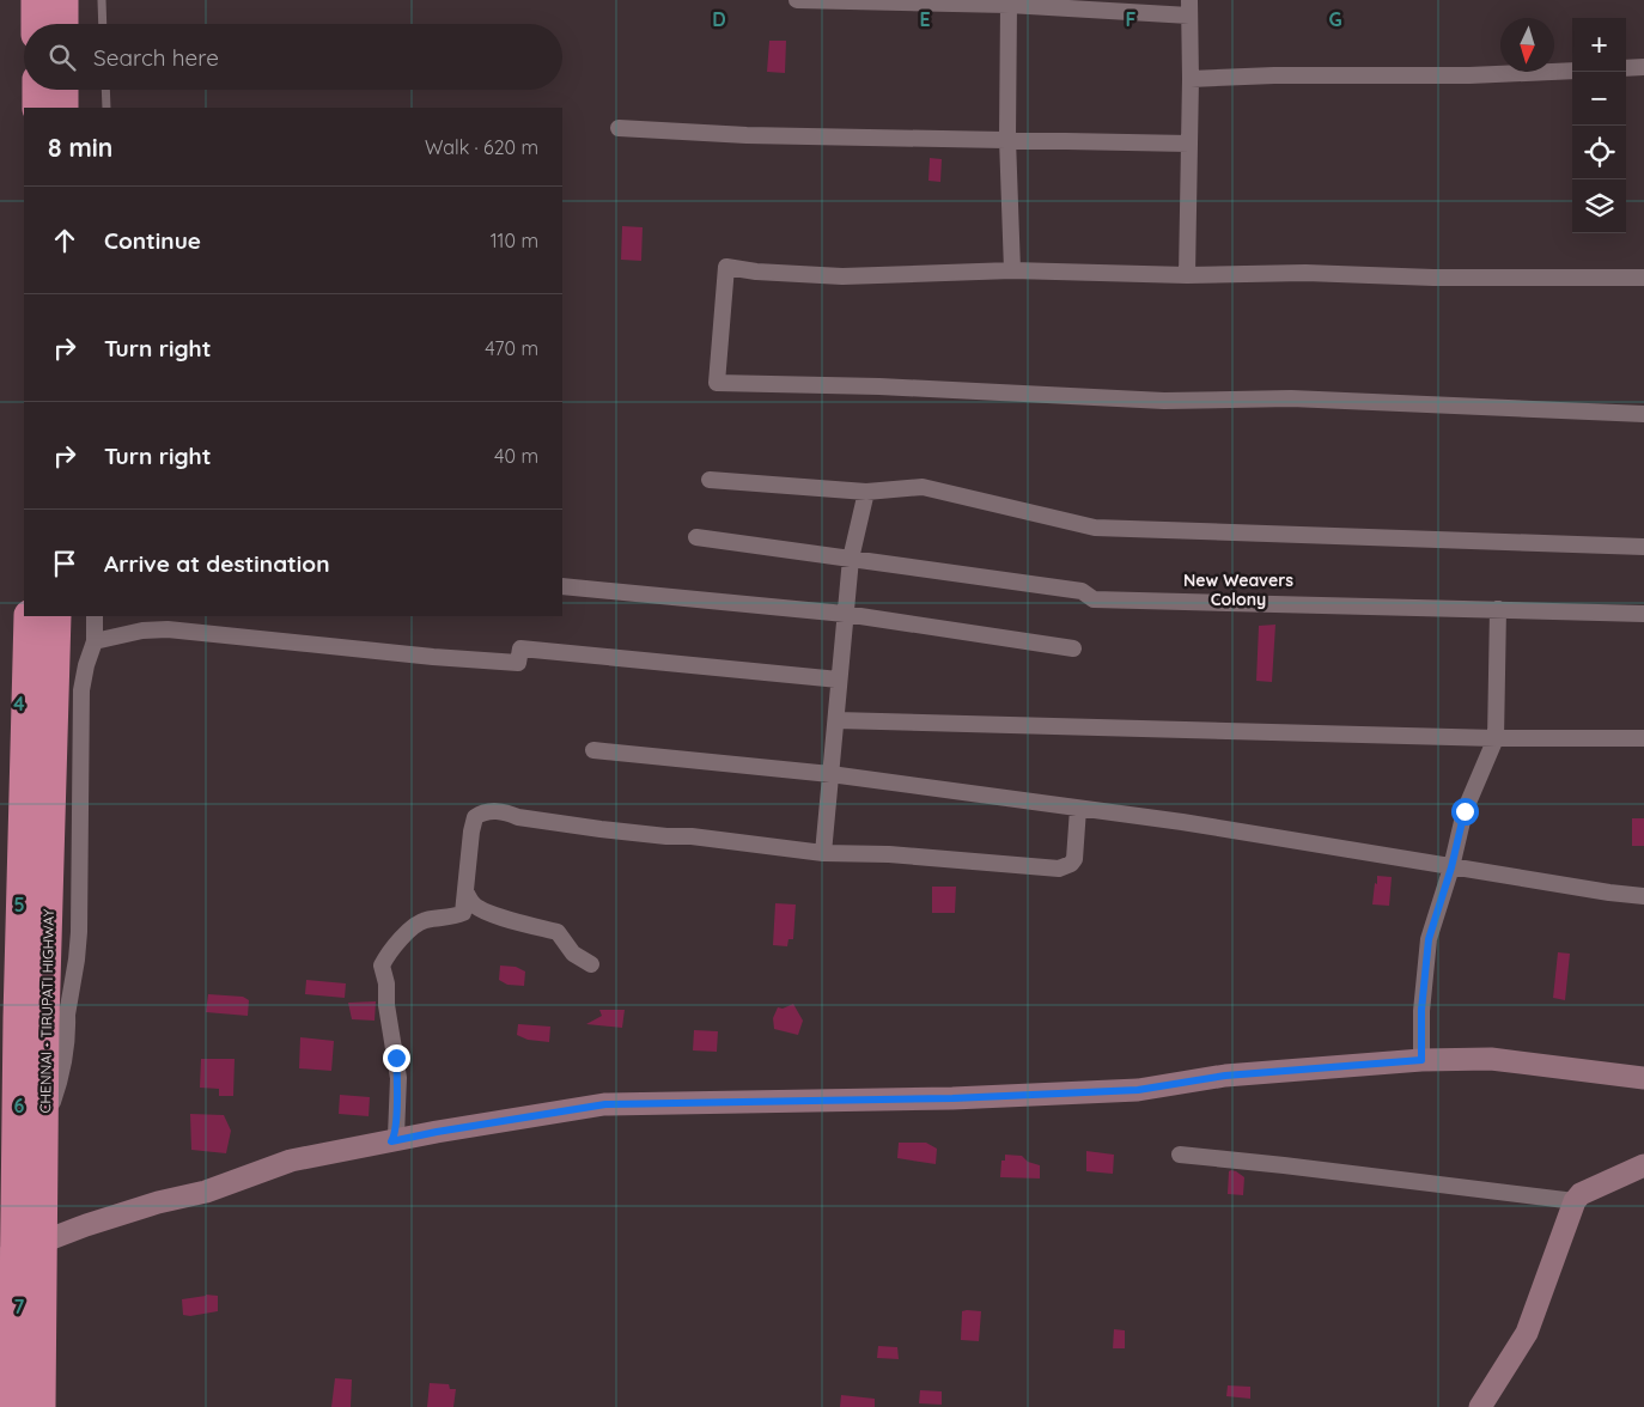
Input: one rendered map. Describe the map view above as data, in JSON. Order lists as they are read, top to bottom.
{
  "streets": {
    "highway": ["CHENNAI - TIRUPATI HIGHWAY"]
  },
  "districts": ["New Weavers Colony"],
  "north": "bottom",
  "page": {
    "map_buttons": ["+", "−"],
    "search": "Search here",
    "heading": ["8 min", "Walk · 620 m"],
    "list": [
      ["Continue", "110 m"],
      ["Turn right", "470 m"],
      ["Turn right", "40 m"],
      "Arrive at destination"
    ]
  },
  "grid": {
    "columns": [
      "D",
      "E",
      "F",
      "G"
    ],
    "rows": [
      "4",
      "5",
      "6",
      "7"
    ]
  }
}
